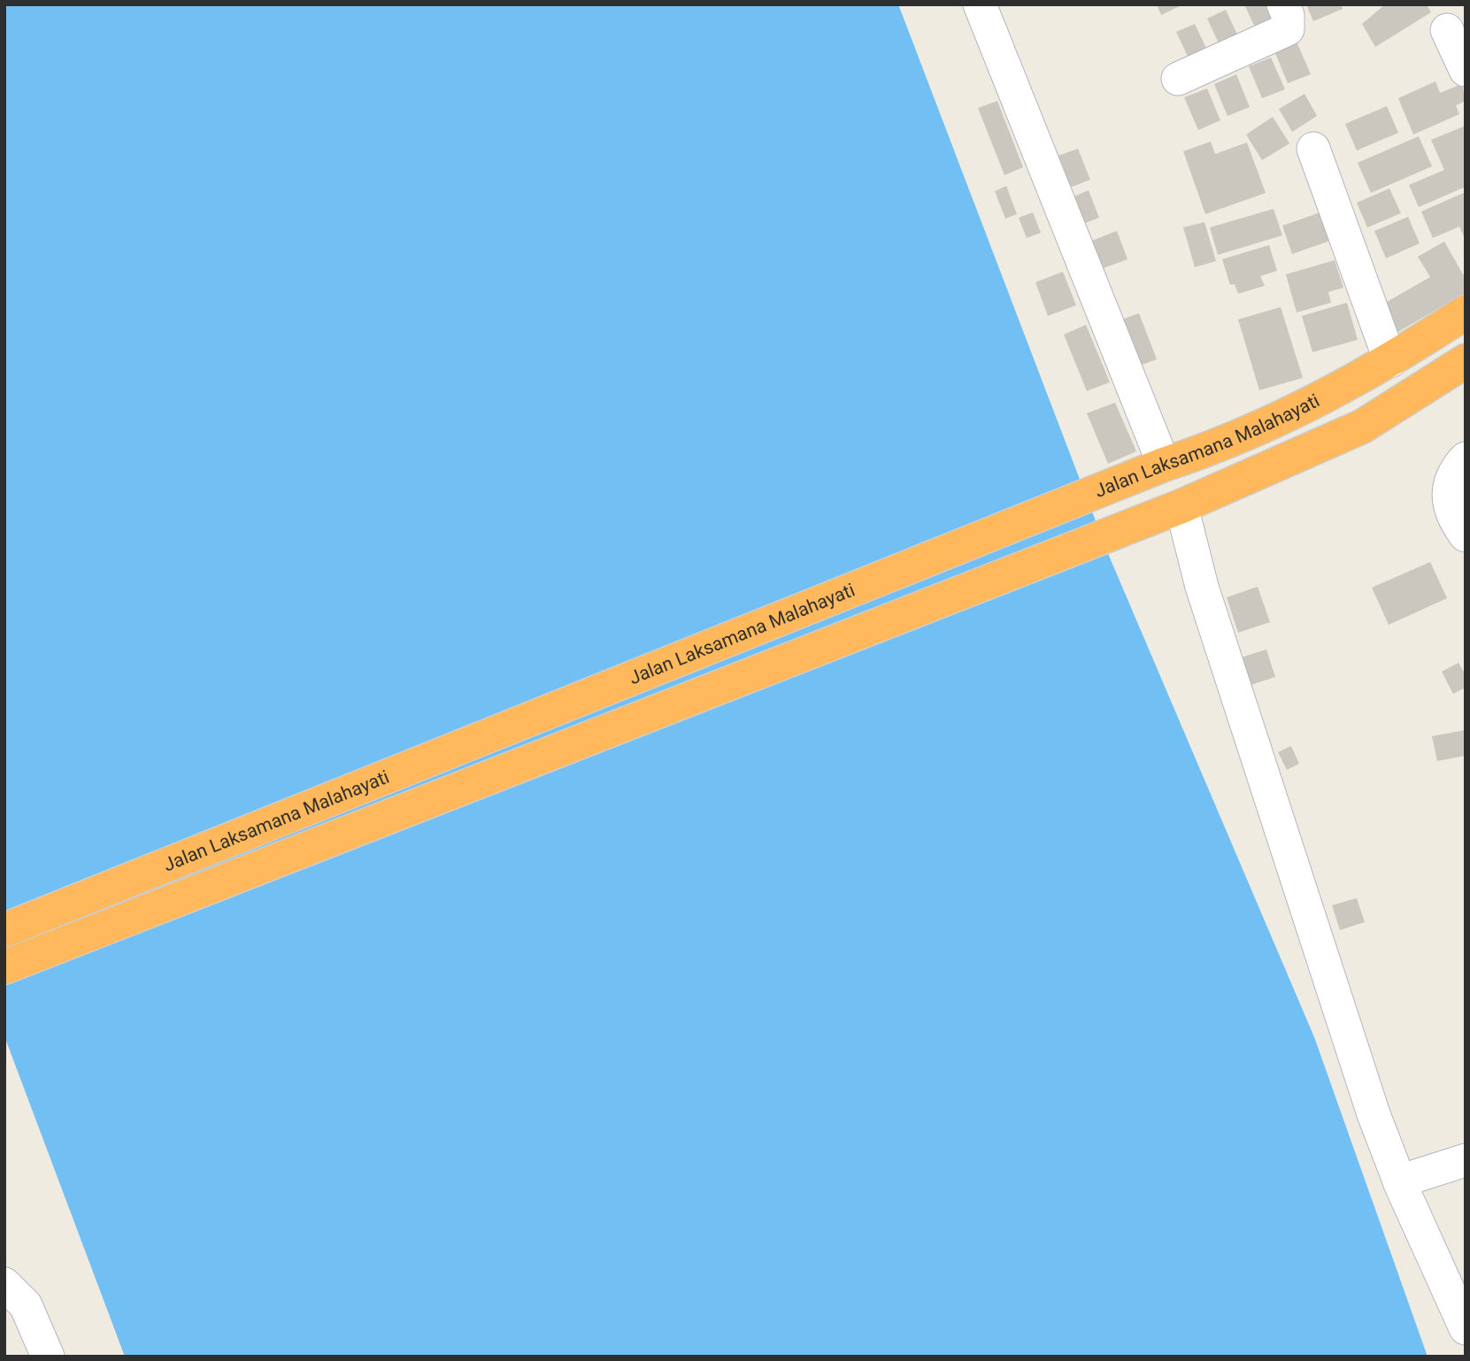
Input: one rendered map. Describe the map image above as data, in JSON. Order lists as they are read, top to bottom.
{
  "streets": {
    "highway": ["Jalan Laksamana Malahayati"]
  }
}
